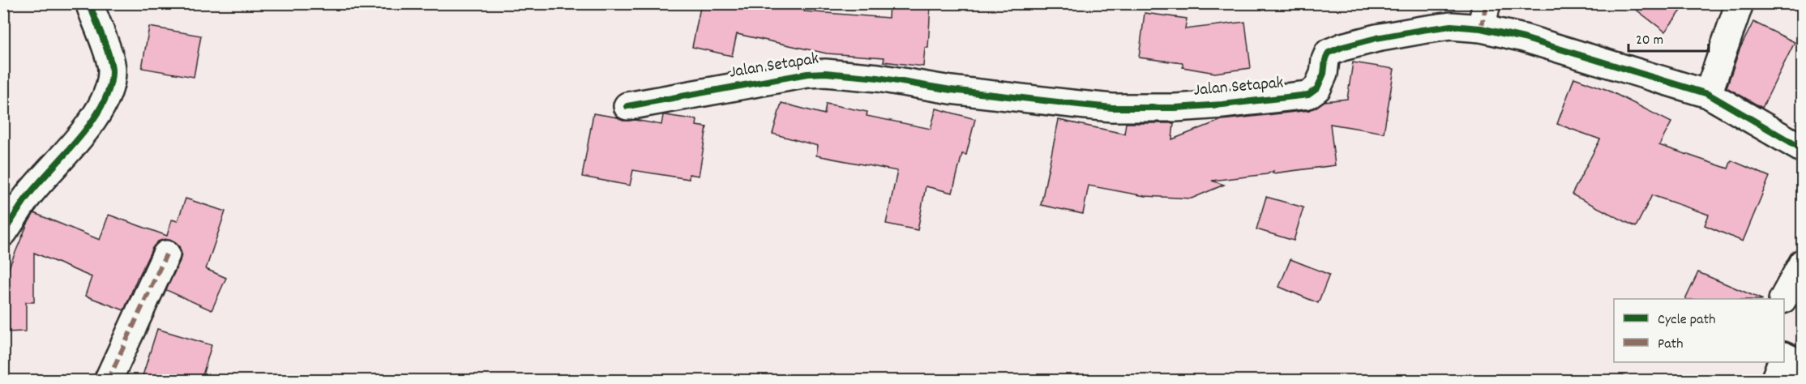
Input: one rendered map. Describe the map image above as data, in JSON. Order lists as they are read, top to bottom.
{
  "streets": {
    "street": ["Jalan Setapak"]
  },
  "legend": ["Cycle path", "Path"],
  "scale_bar": "20 m"
}
